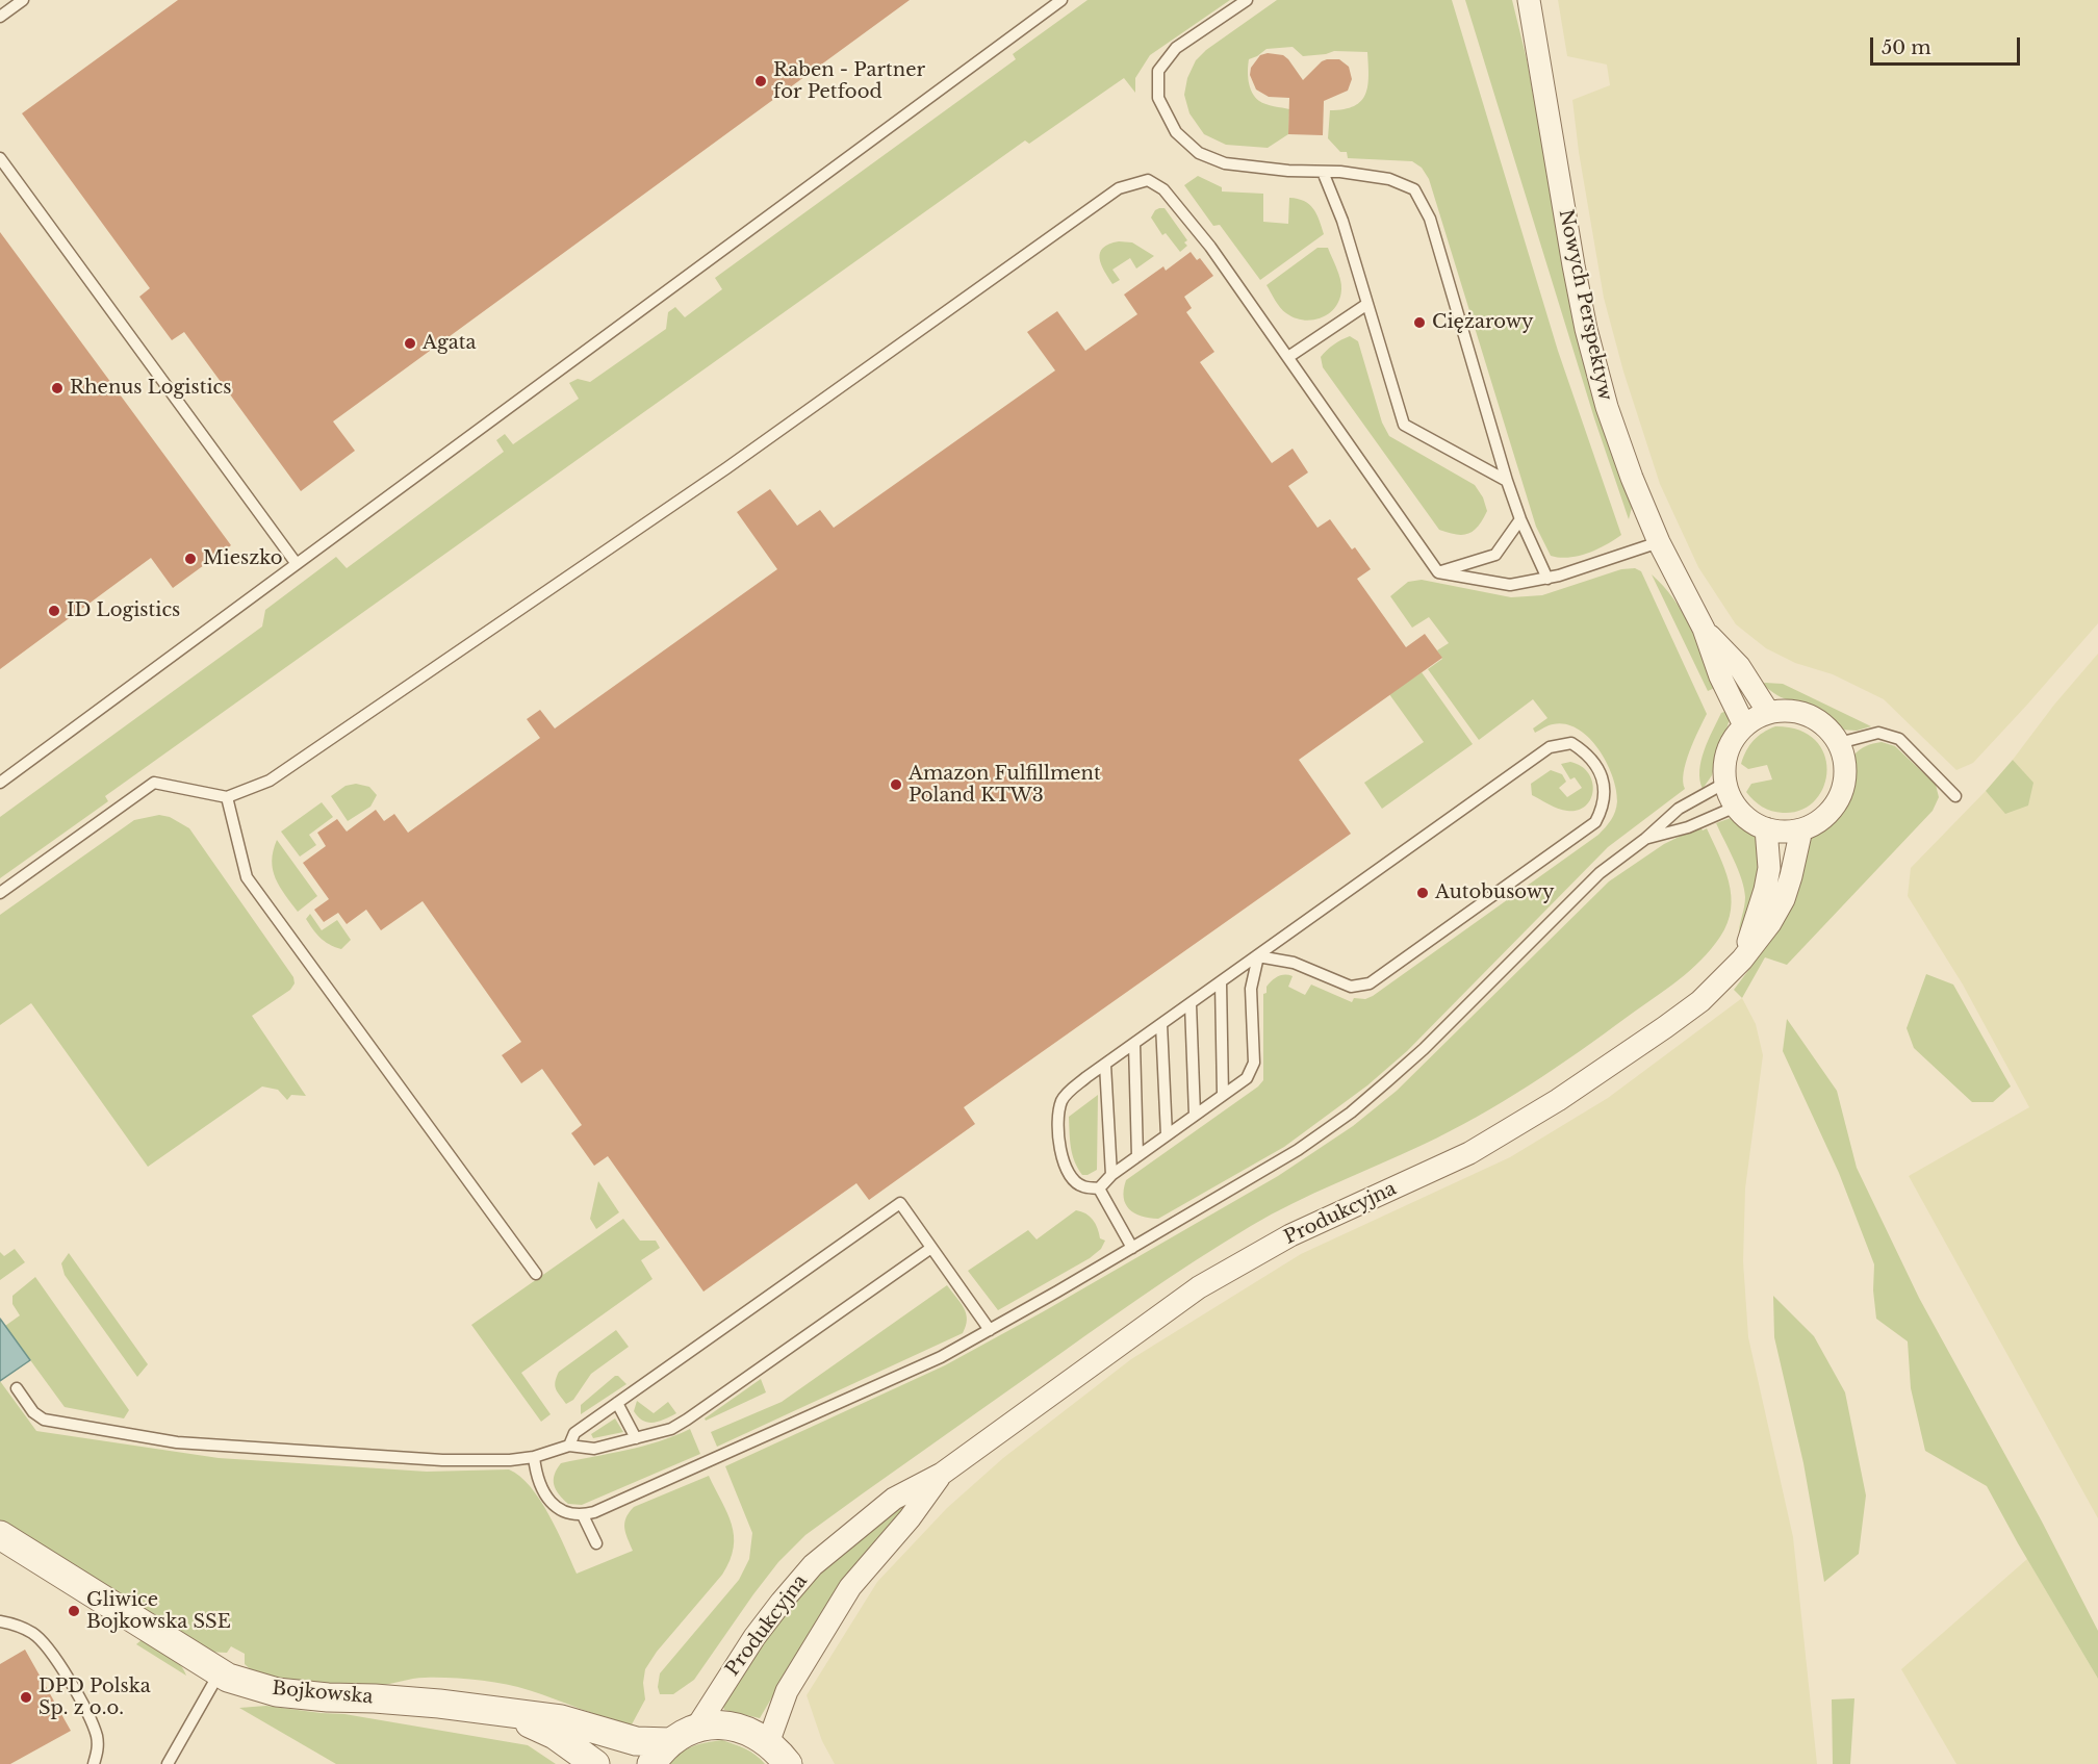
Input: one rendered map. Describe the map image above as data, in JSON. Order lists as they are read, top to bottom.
{
  "streets": {
    "street": ["Nowych Perspektyw", "Produkcyjna", "Bojkowska"]
  },
  "crossings": [
    ["Nowych Perspektyw", "Produkcyjna"]
  ],
  "places": [
    "Raben - Partner for Petfood",
    "Ciężarowy",
    "Agata",
    "Rhenus Logistics",
    "Mieszko",
    "ID Logistics",
    "Amazon Fulfillment Poland KTW3",
    "Autobusowy",
    "Gliwice Bojkowska SSE",
    "DPD Polska Sp. z o.o."
  ],
  "scale_bar": "50 m"
}
